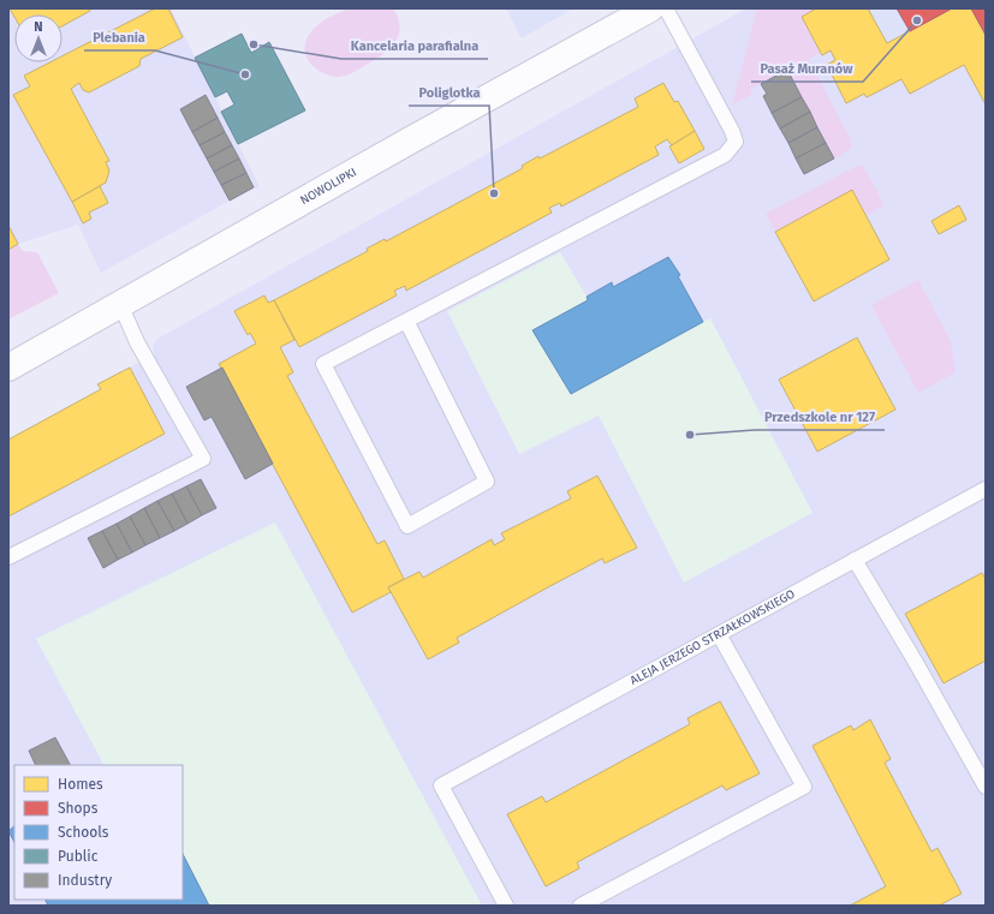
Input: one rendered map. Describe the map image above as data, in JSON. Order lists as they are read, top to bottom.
{
  "streets": {
    "street": ["NOWOLIPKI"],
    "lane": ["ALEJA JERZEGO STRZAŁKOWSKIEGO"]
  },
  "places": [
    "Pasaż Muranów",
    "Kancelaria parafialna",
    "Plebania",
    "Poliglotka",
    "Przedszkole nr 127"
  ],
  "legend": [
    "Homes",
    "Shops",
    "Schools",
    "Public",
    "Industry"
  ],
  "north": "top"
}
